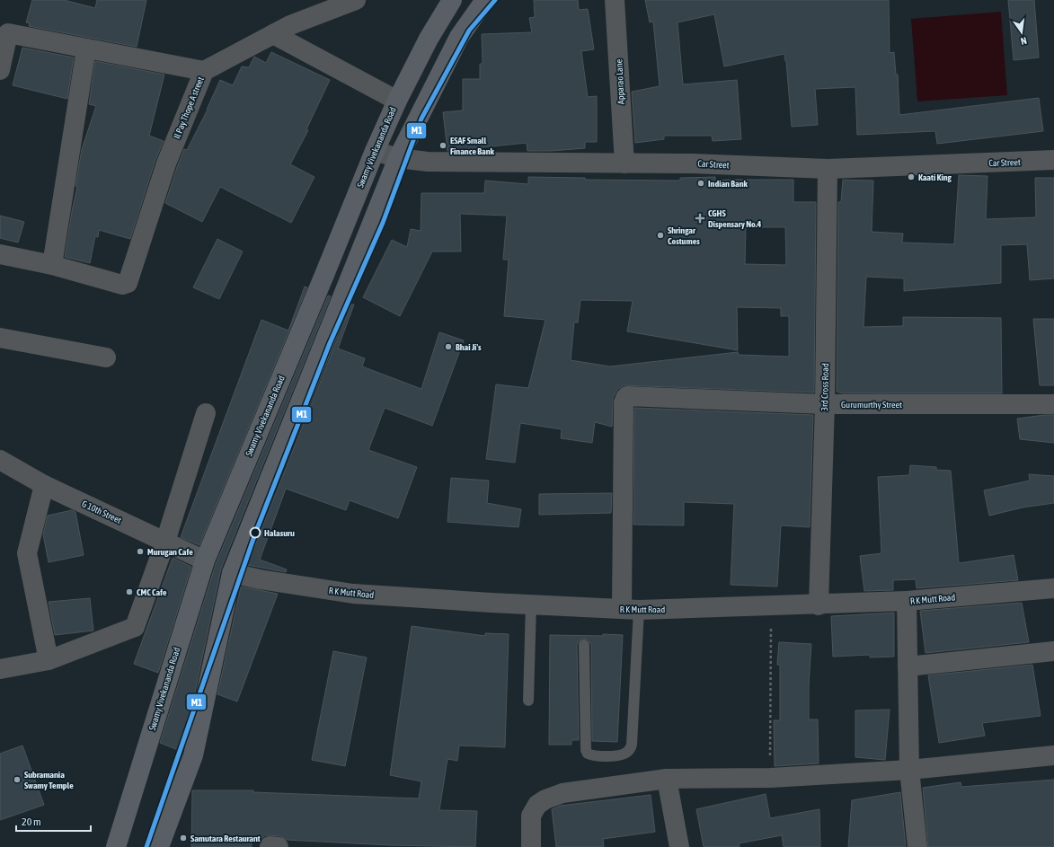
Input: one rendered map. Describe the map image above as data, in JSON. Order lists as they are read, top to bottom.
{
  "streets": {
    "main road": ["Swamy Vivekananda Road"],
    "street": [
      "Apparao Lane",
      "Il Pay Thope A street",
      "Car Street",
      "3rd Cross Road",
      "Gurumurthy Street",
      "G 10th Street",
      "R K Mutt Road"
    ]
  },
  "crossings": [
    ["Apparao Lane", "Car Street"],
    ["Swamy Vivekananda Road", "Car Street"],
    ["Swamy Vivekananda Road", "G 10th Street"],
    ["Car Street", "3rd Cross Road"],
    ["3rd Cross Road", "Gurumurthy Street"],
    ["3rd Cross Road", "R K Mutt Road"],
    ["Gurumurthy Street", "R K Mutt Road"]
  ],
  "places": {
    "other": [
      "ESAF Small Finance Bank",
      "Kaati King",
      "Indian Bank",
      "Shringar Costumes",
      "Bhai Ji's",
      "Halasuru",
      "Murugan Cafe",
      "CMC Cafe",
      "Subramania Swamy Temple",
      "Samutara Restaurant"
    ],
    "health": ["CGHS Dispensary No.4"]
  },
  "lines": ["transit line M1"],
  "scale_bar": "20 m",
  "north": "bottom"
}
